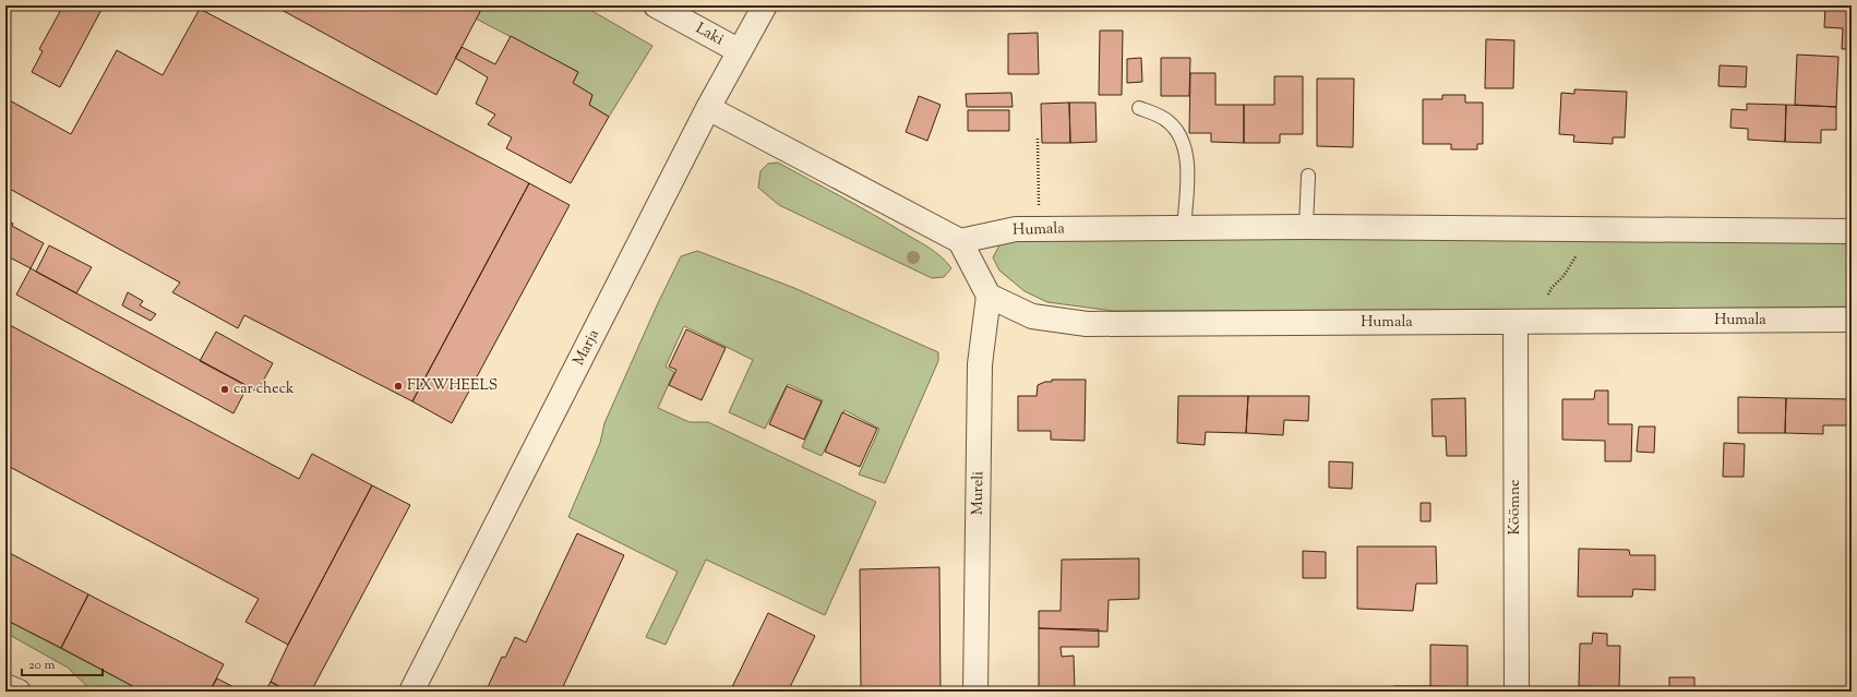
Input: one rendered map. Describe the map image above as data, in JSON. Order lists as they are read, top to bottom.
{
  "streets": {
    "street": [
      "Laki",
      "Humala",
      "Marja",
      "Mureli",
      "Köömne"
    ]
  },
  "crossings": [
    ["Laki", "Marja"],
    ["Humala", "Mureli"],
    ["Humala", "Köömne"]
  ],
  "places": ["FIXWHEELS", "car check"],
  "scale_bar": "20 m"
}
